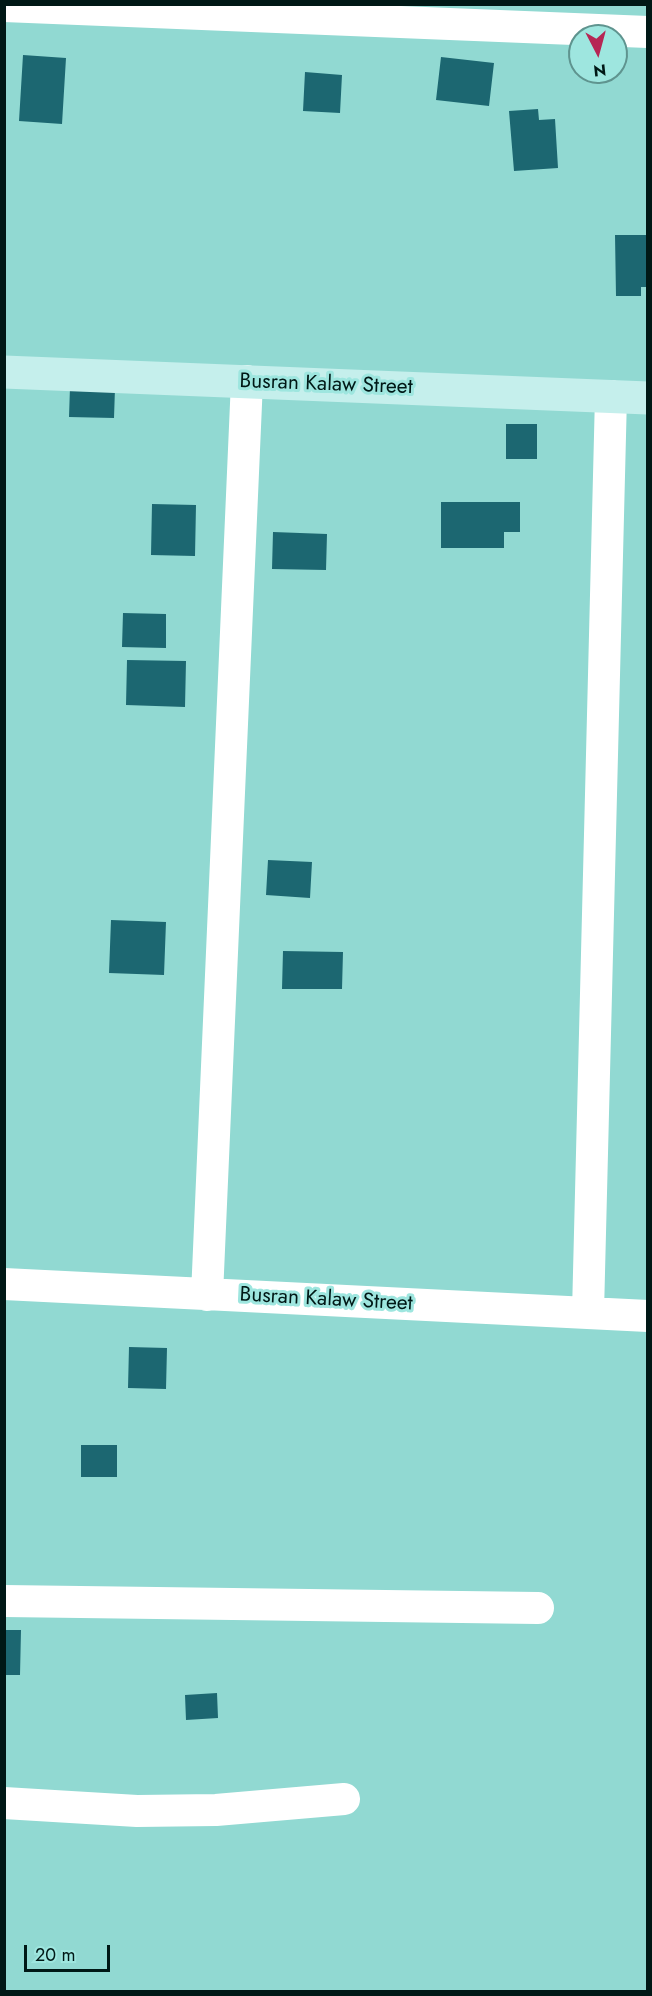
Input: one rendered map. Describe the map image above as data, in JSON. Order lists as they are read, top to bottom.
{
  "streets": {
    "street": ["Busran Kalaw Street"]
  },
  "scale_bar": "20 m",
  "north": "bottom"
}
